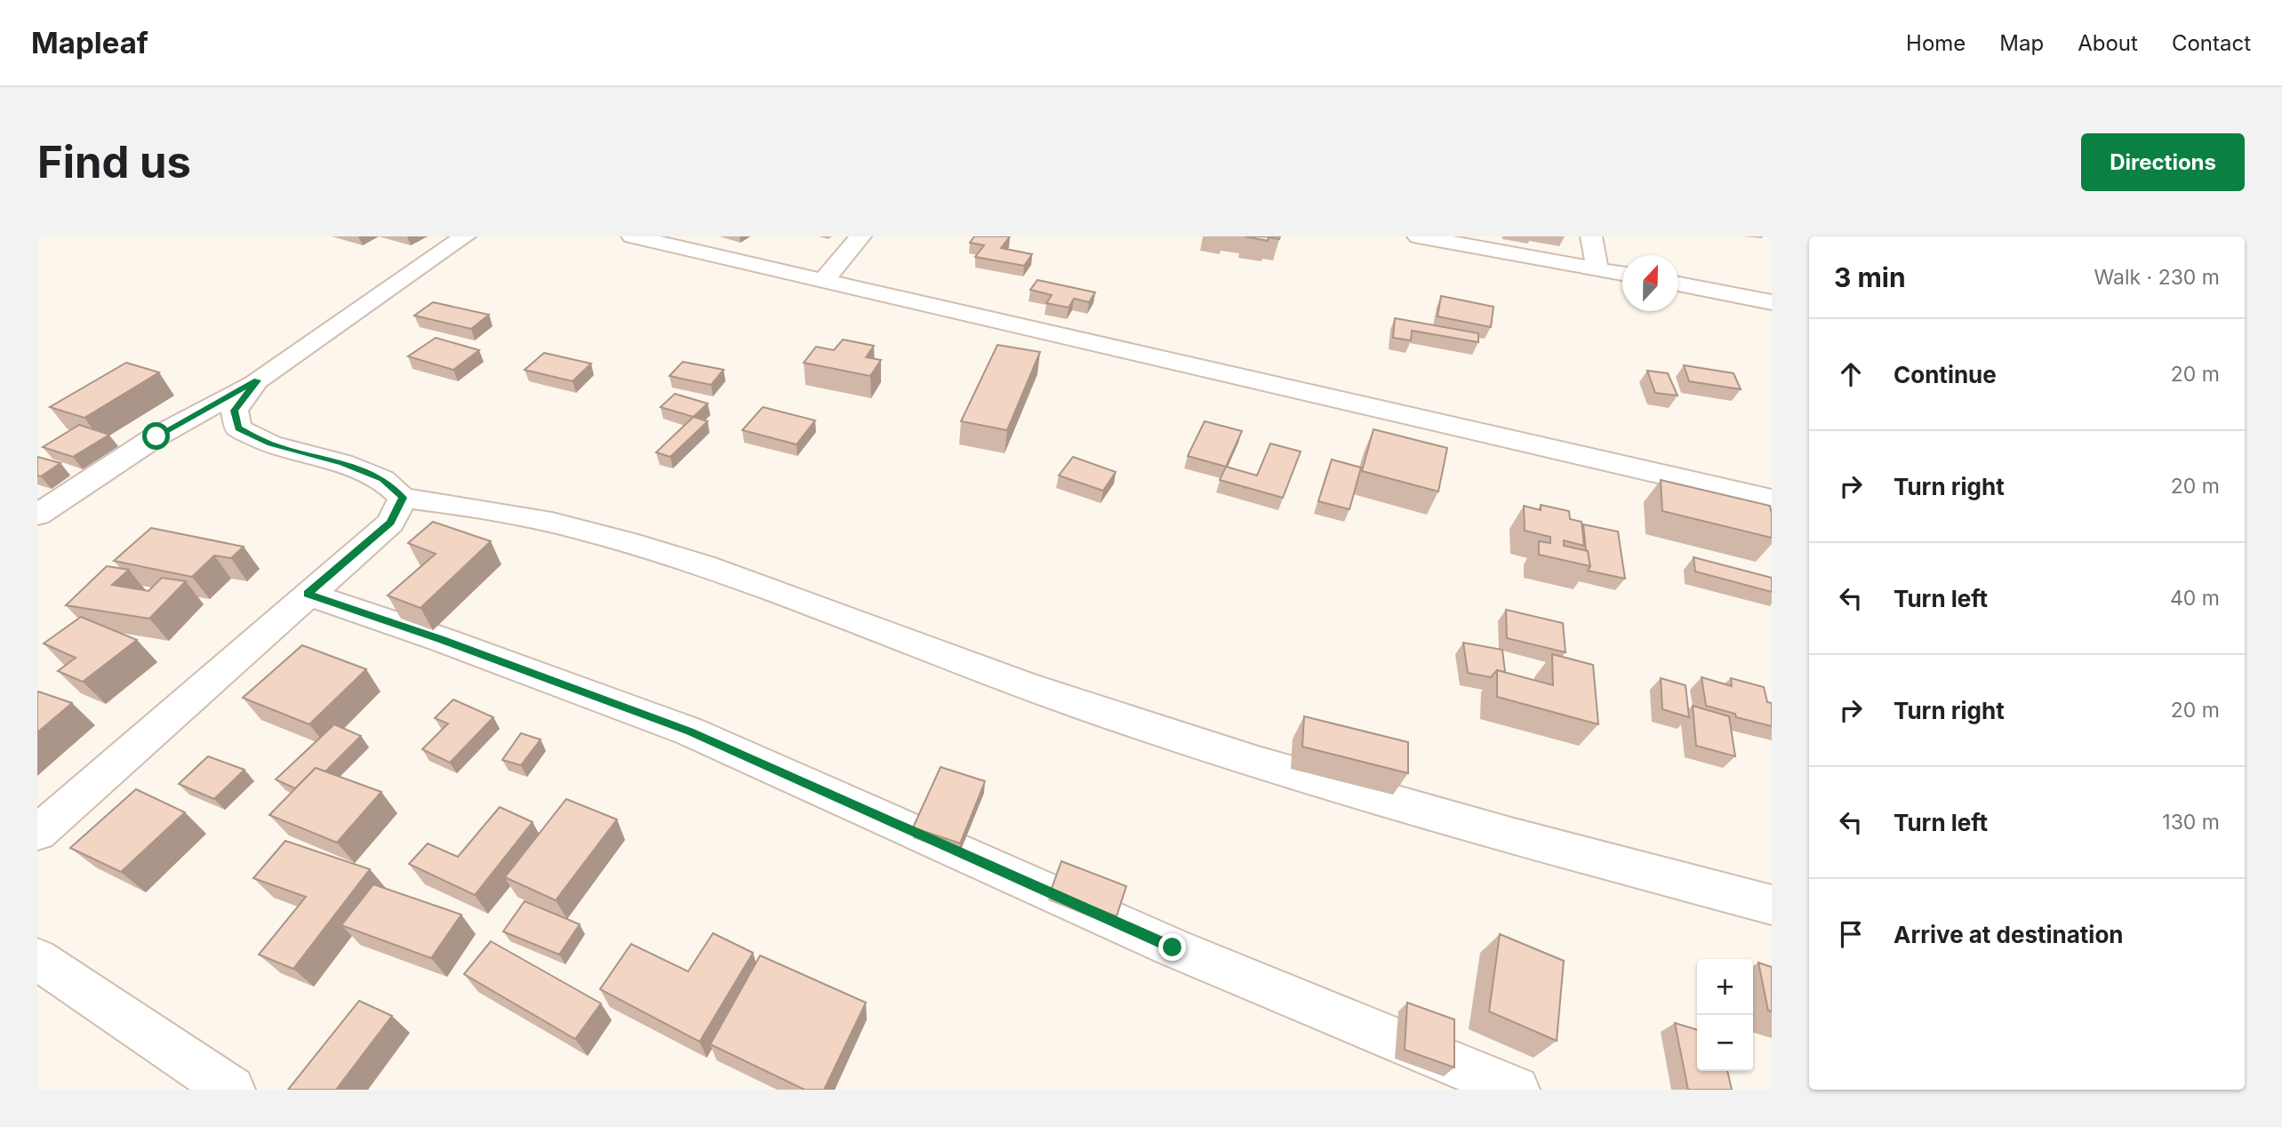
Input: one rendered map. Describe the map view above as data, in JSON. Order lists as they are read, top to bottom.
{
  "north": "top",
  "page": {
    "header": "Mapleaf",
    "nav": [
      "Home",
      "Map",
      "About",
      "Contact"
    ],
    "buttons": "Directions",
    "title": "Find us",
    "heading": ["3 min", "Walk · 230 m"],
    "list": [
      ["Continue", "20 m"],
      ["Turn right", "20 m"],
      ["Turn left", "40 m"],
      ["Turn right", "20 m"],
      ["Turn left", "130 m"],
      "Arrive at destination"
    ],
    "map_buttons": ["+", "−"]
  }
}
